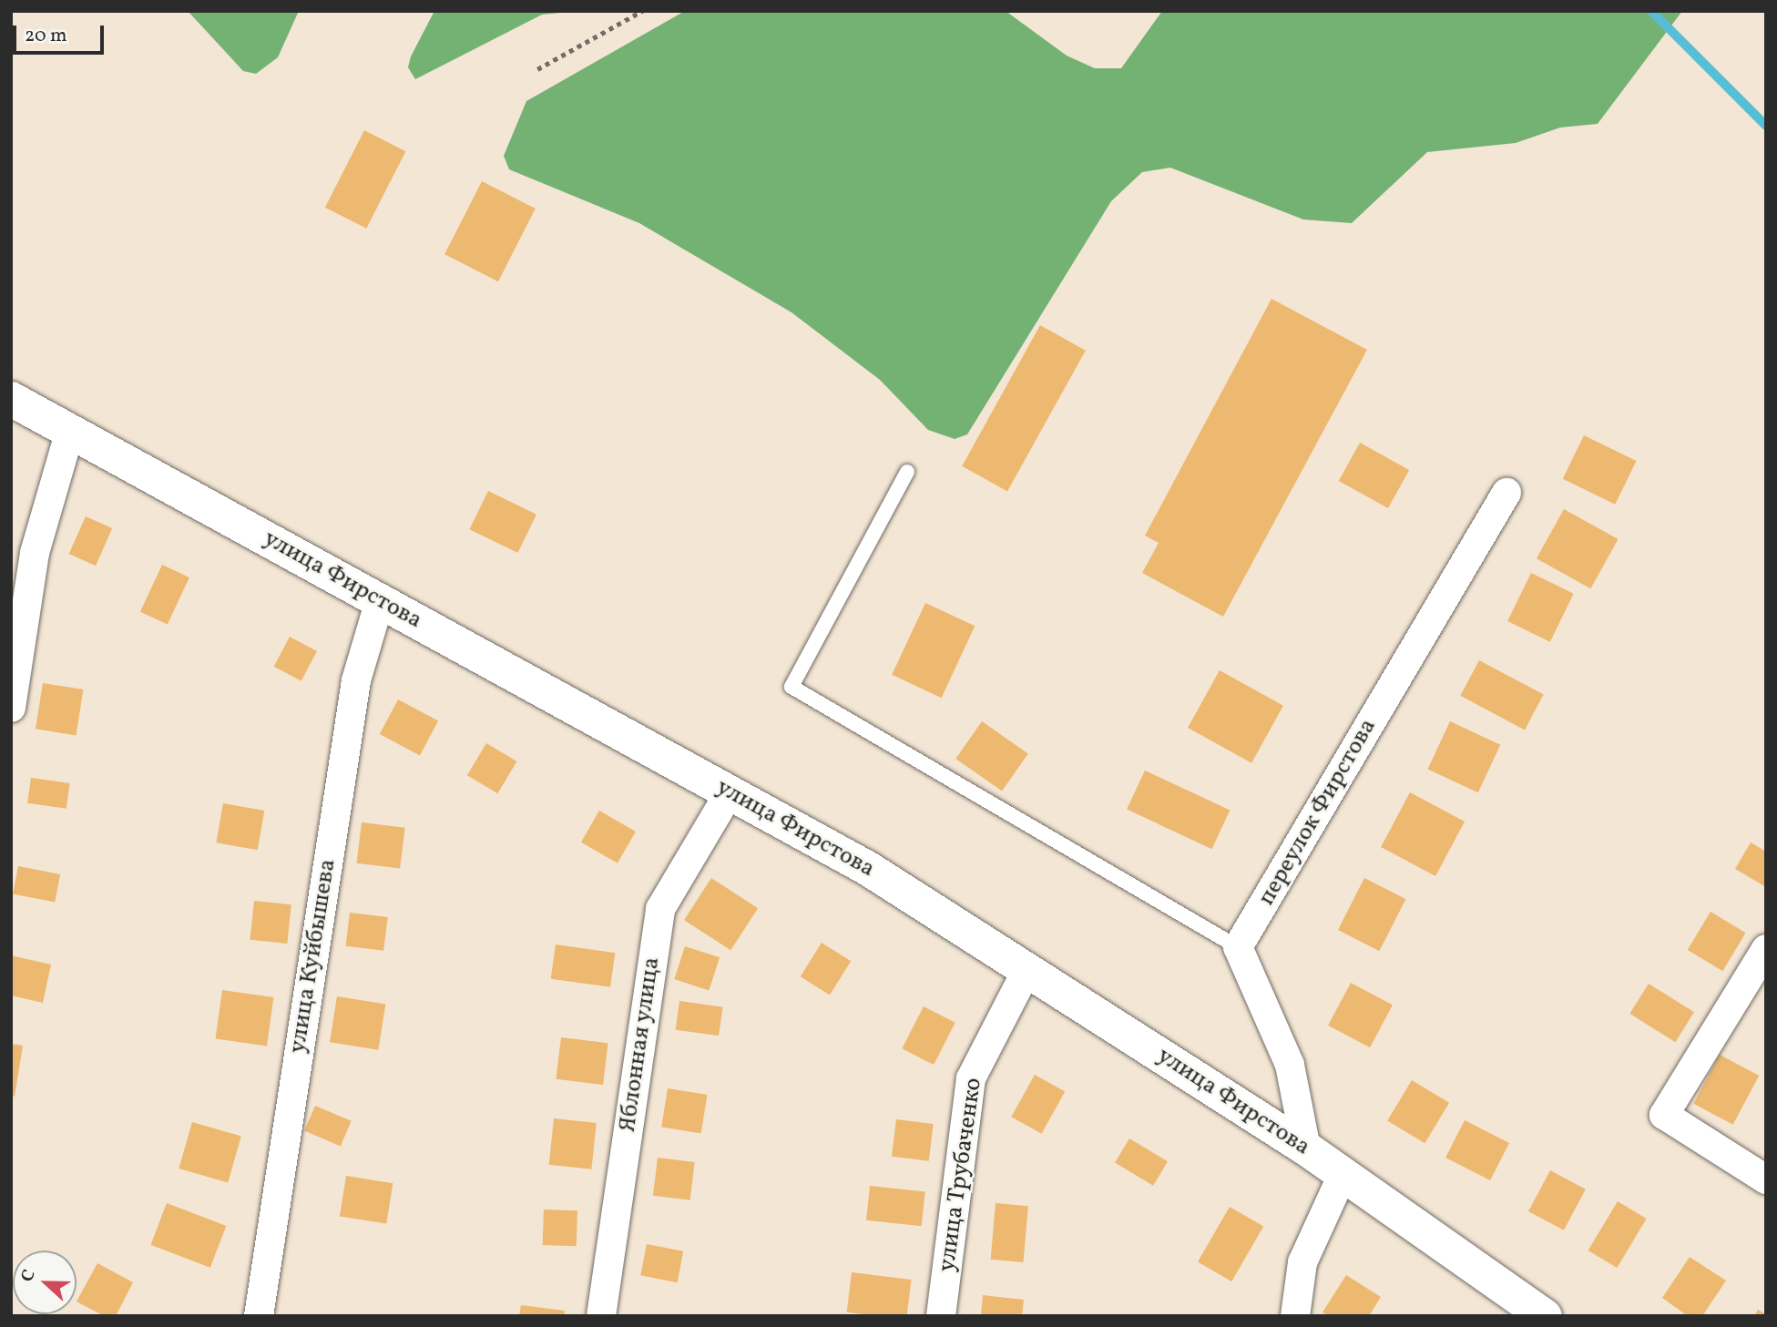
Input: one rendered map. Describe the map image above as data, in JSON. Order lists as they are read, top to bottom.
{
  "streets": {
    "main road": ["улица Фирстова"],
    "street": [
      "переулок Фирстова",
      "улица Куйбышева",
      "Яблонная улица",
      "улица Трубаченко"
    ]
  },
  "crossings": [
    ["улица Фирстова", "улица Куйбышева"],
    ["улица Фирстова", "Яблонная улица"],
    ["улица Фирстова", "улица Трубаченко"]
  ],
  "scale_bar": "20 m",
  "north": "left"
}
